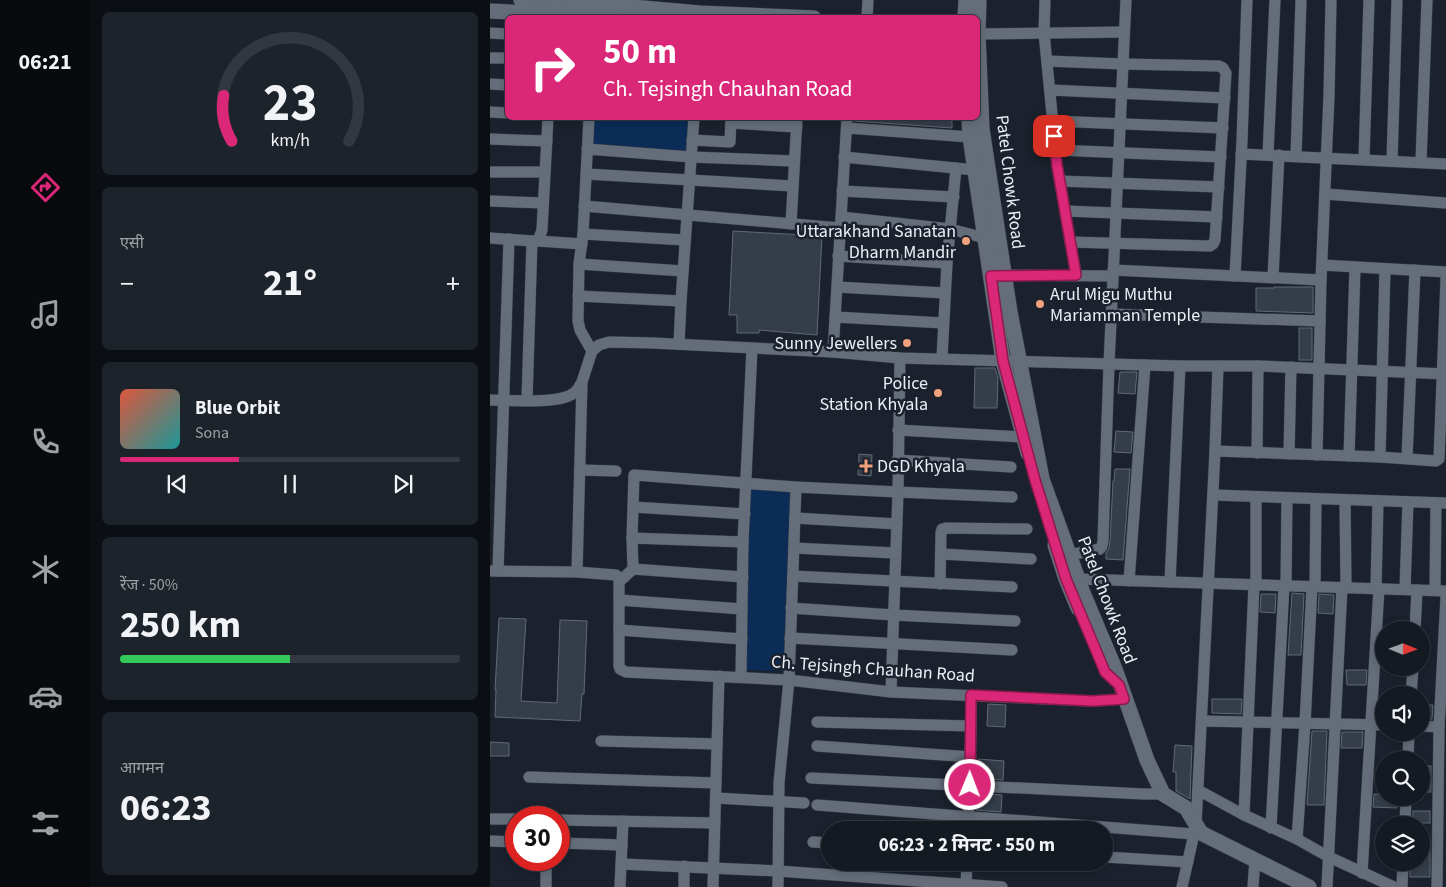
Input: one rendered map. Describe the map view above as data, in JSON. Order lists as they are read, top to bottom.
{
  "streets": {
    "street": ["Patel Chowk Road", "Ch. Tejsingh Chauhan Road"]
  },
  "crossings": [
    ["Patel Chowk Road", "Ch. Tejsingh Chauhan Road"]
  ],
  "places": {
    "other": [
      "Uttarakhand Sanatan Dharm Mandir",
      "Arul Migu Muthu Mariamman Temple",
      "Sunny Jewellers",
      "Police Station Khyala"
    ],
    "health": ["DGD Khyala"]
  },
  "north": "right",
  "page": {
    "tabs": "06:21",
    "turn": ["50 m", "Ch. Tejsingh Chauhan Road"],
    "tile": [
      "एसी",
      ["रेंज · 50%", "250 km"],
      ["आगमन", "06:23"]
    ],
    "heat": ["−", "21°", "+"],
    "song": ["Blue Orbit", "Sona"],
    "limit": "30",
    "trip": "06:23 · 2 मिनट · 550 m",
    "gauge": ["23", "km/h"]
  }
}
